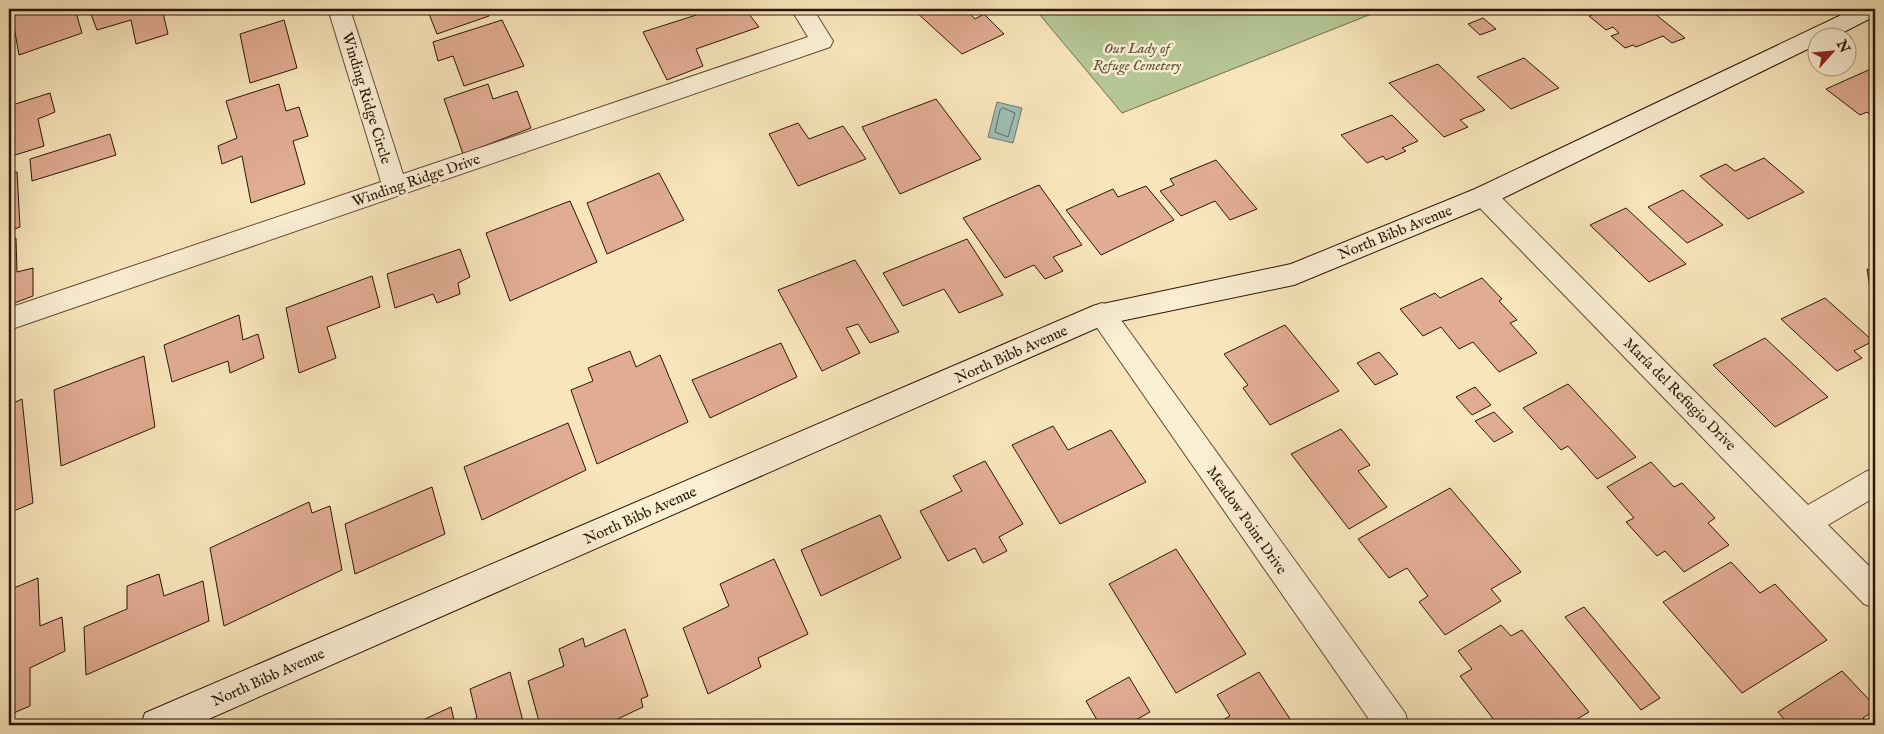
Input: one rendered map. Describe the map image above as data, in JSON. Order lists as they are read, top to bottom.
{
  "streets": {
    "street": [
      "Winding Ridge Circle",
      "Winding Ridge Drive",
      "North Bibb Avenue",
      "María del Refugio Drive",
      "Meadow Point Drive"
    ]
  },
  "crossings": [
    ["Winding Ridge Circle", "Winding Ridge Drive"],
    ["North Bibb Avenue", "María del Refugio Drive"],
    ["North Bibb Avenue", "Meadow Point Drive"]
  ],
  "parks": ["Our Lady of Refuge Cemetery"],
  "north": "top right"
}
